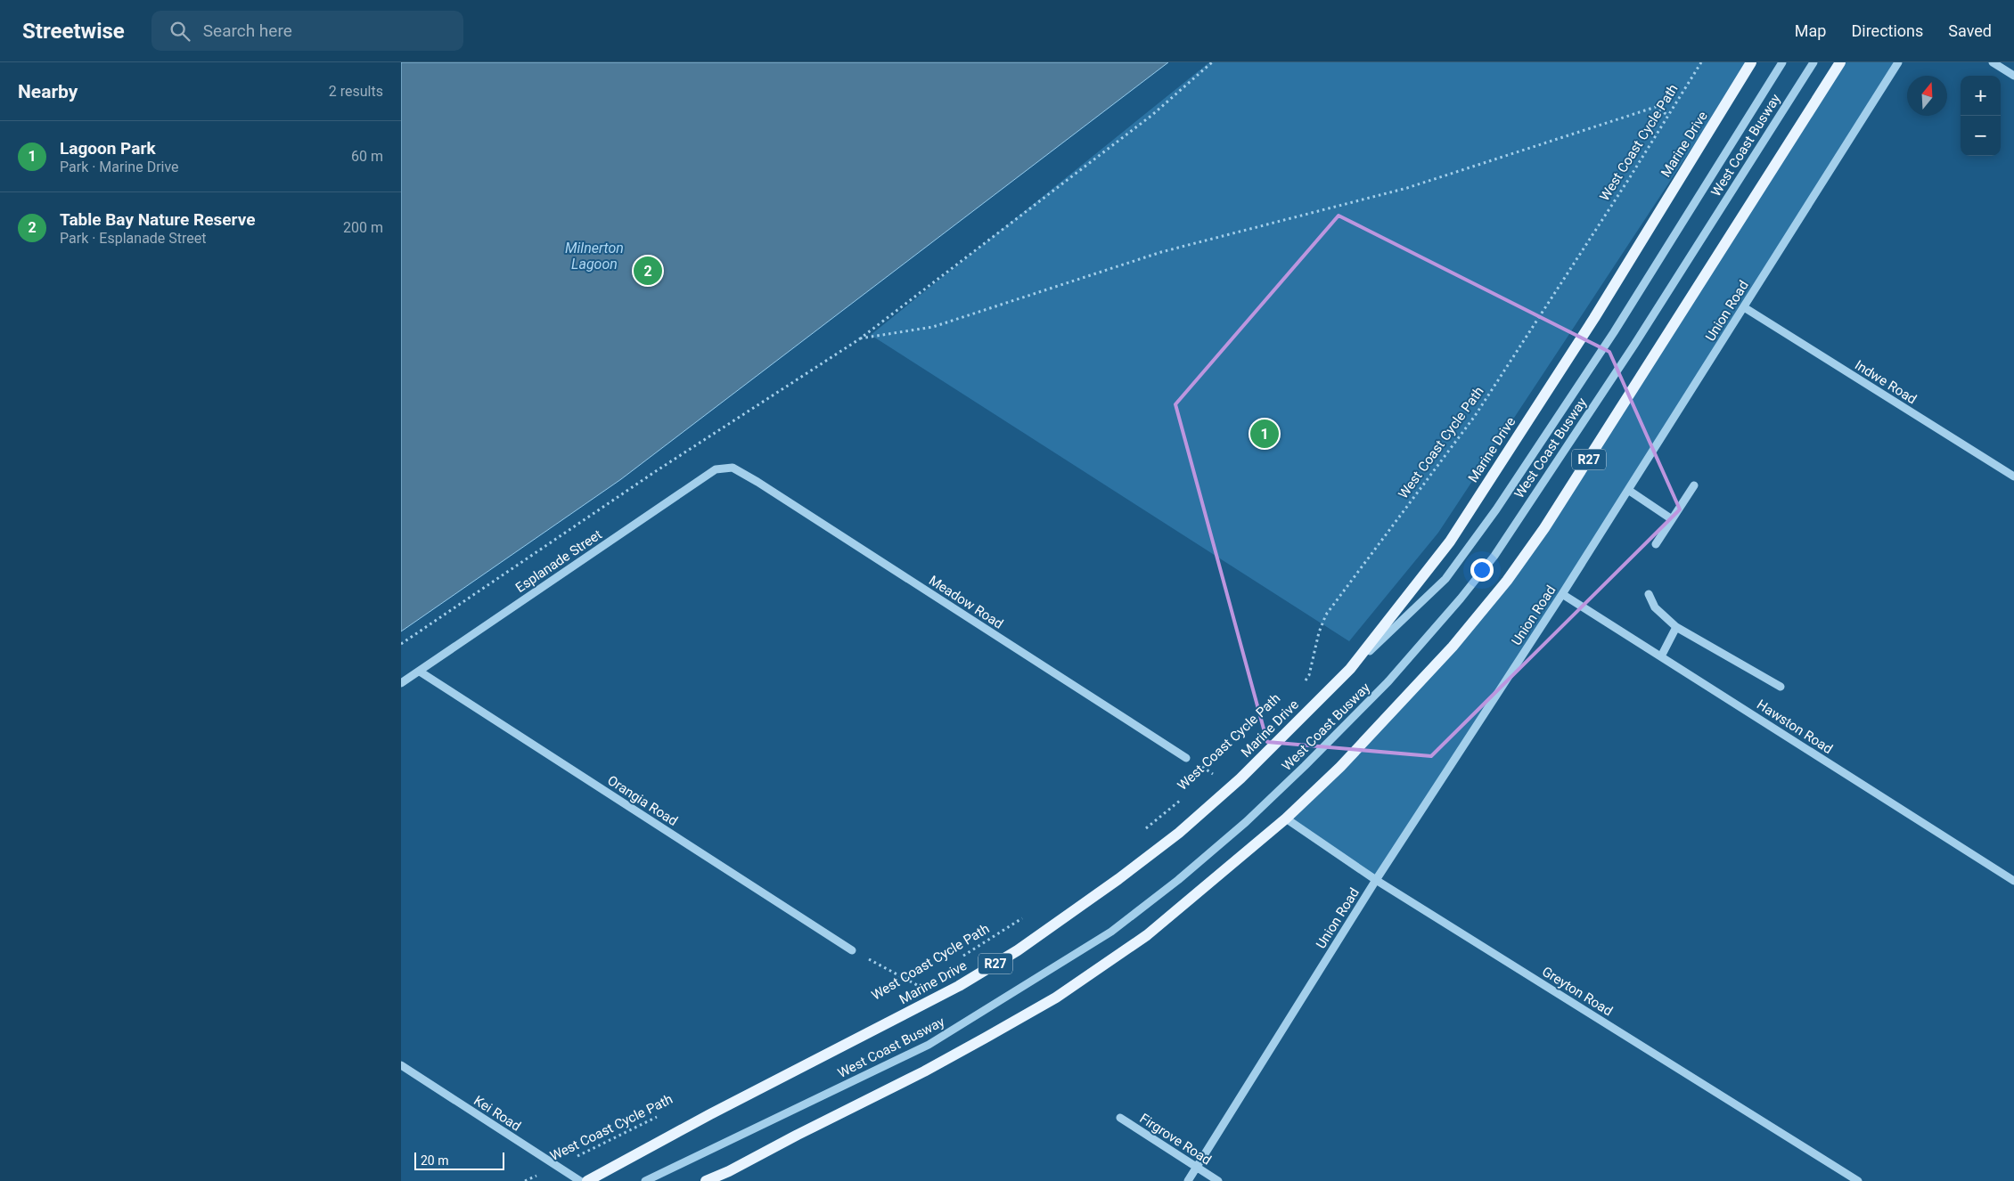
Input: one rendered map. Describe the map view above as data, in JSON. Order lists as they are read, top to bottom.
{
  "streets": {
    "main road": ["Marine Drive", "R27"],
    "street": [
      "West Coast Busway",
      "Union Road",
      "Indwe Road",
      "Esplanade Street",
      "Meadow Road",
      "Hawston Road",
      "Orangia Road",
      "Greyton Road",
      "Kei Road",
      "Firgrove Road"
    ],
    "path": ["West Coast Cycle Path"]
  },
  "crossings": [
    ["West Coast Cycle Path", "Kei Road"],
    ["Marine Drive", "West Coast Busway"],
    ["Union Road", "Indwe Road"],
    ["Union Road", "Hawston Road"],
    ["Union Road", "Greyton Road"],
    ["Union Road", "Firgrove Road"],
    ["R27", "Greyton Road"],
    ["Esplanade Street", "Meadow Road"],
    ["Esplanade Street", "Orangia Road"]
  ],
  "water": ["Milnerton Lagoon"],
  "scale_bar": "20 m",
  "north": "top",
  "page": {
    "header": "Streetwise",
    "search": "Search here",
    "nav": ["Map", "Directions", "Saved"],
    "heading": ["Nearby", "2 results"],
    "map_buttons": ["+", "−"],
    "list": [
      {
        "mark": "1",
        "name": "Lagoon Park",
        "note": "Park · Marine Drive",
        "value": "60 m"
      },
      {
        "mark": "2",
        "name": "Table Bay Nature Reserve",
        "note": "Park · Esplanade Street",
        "value": "200 m"
      }
    ],
    "pins": ["2", "1"],
    "scale": "20 m"
  }
}
